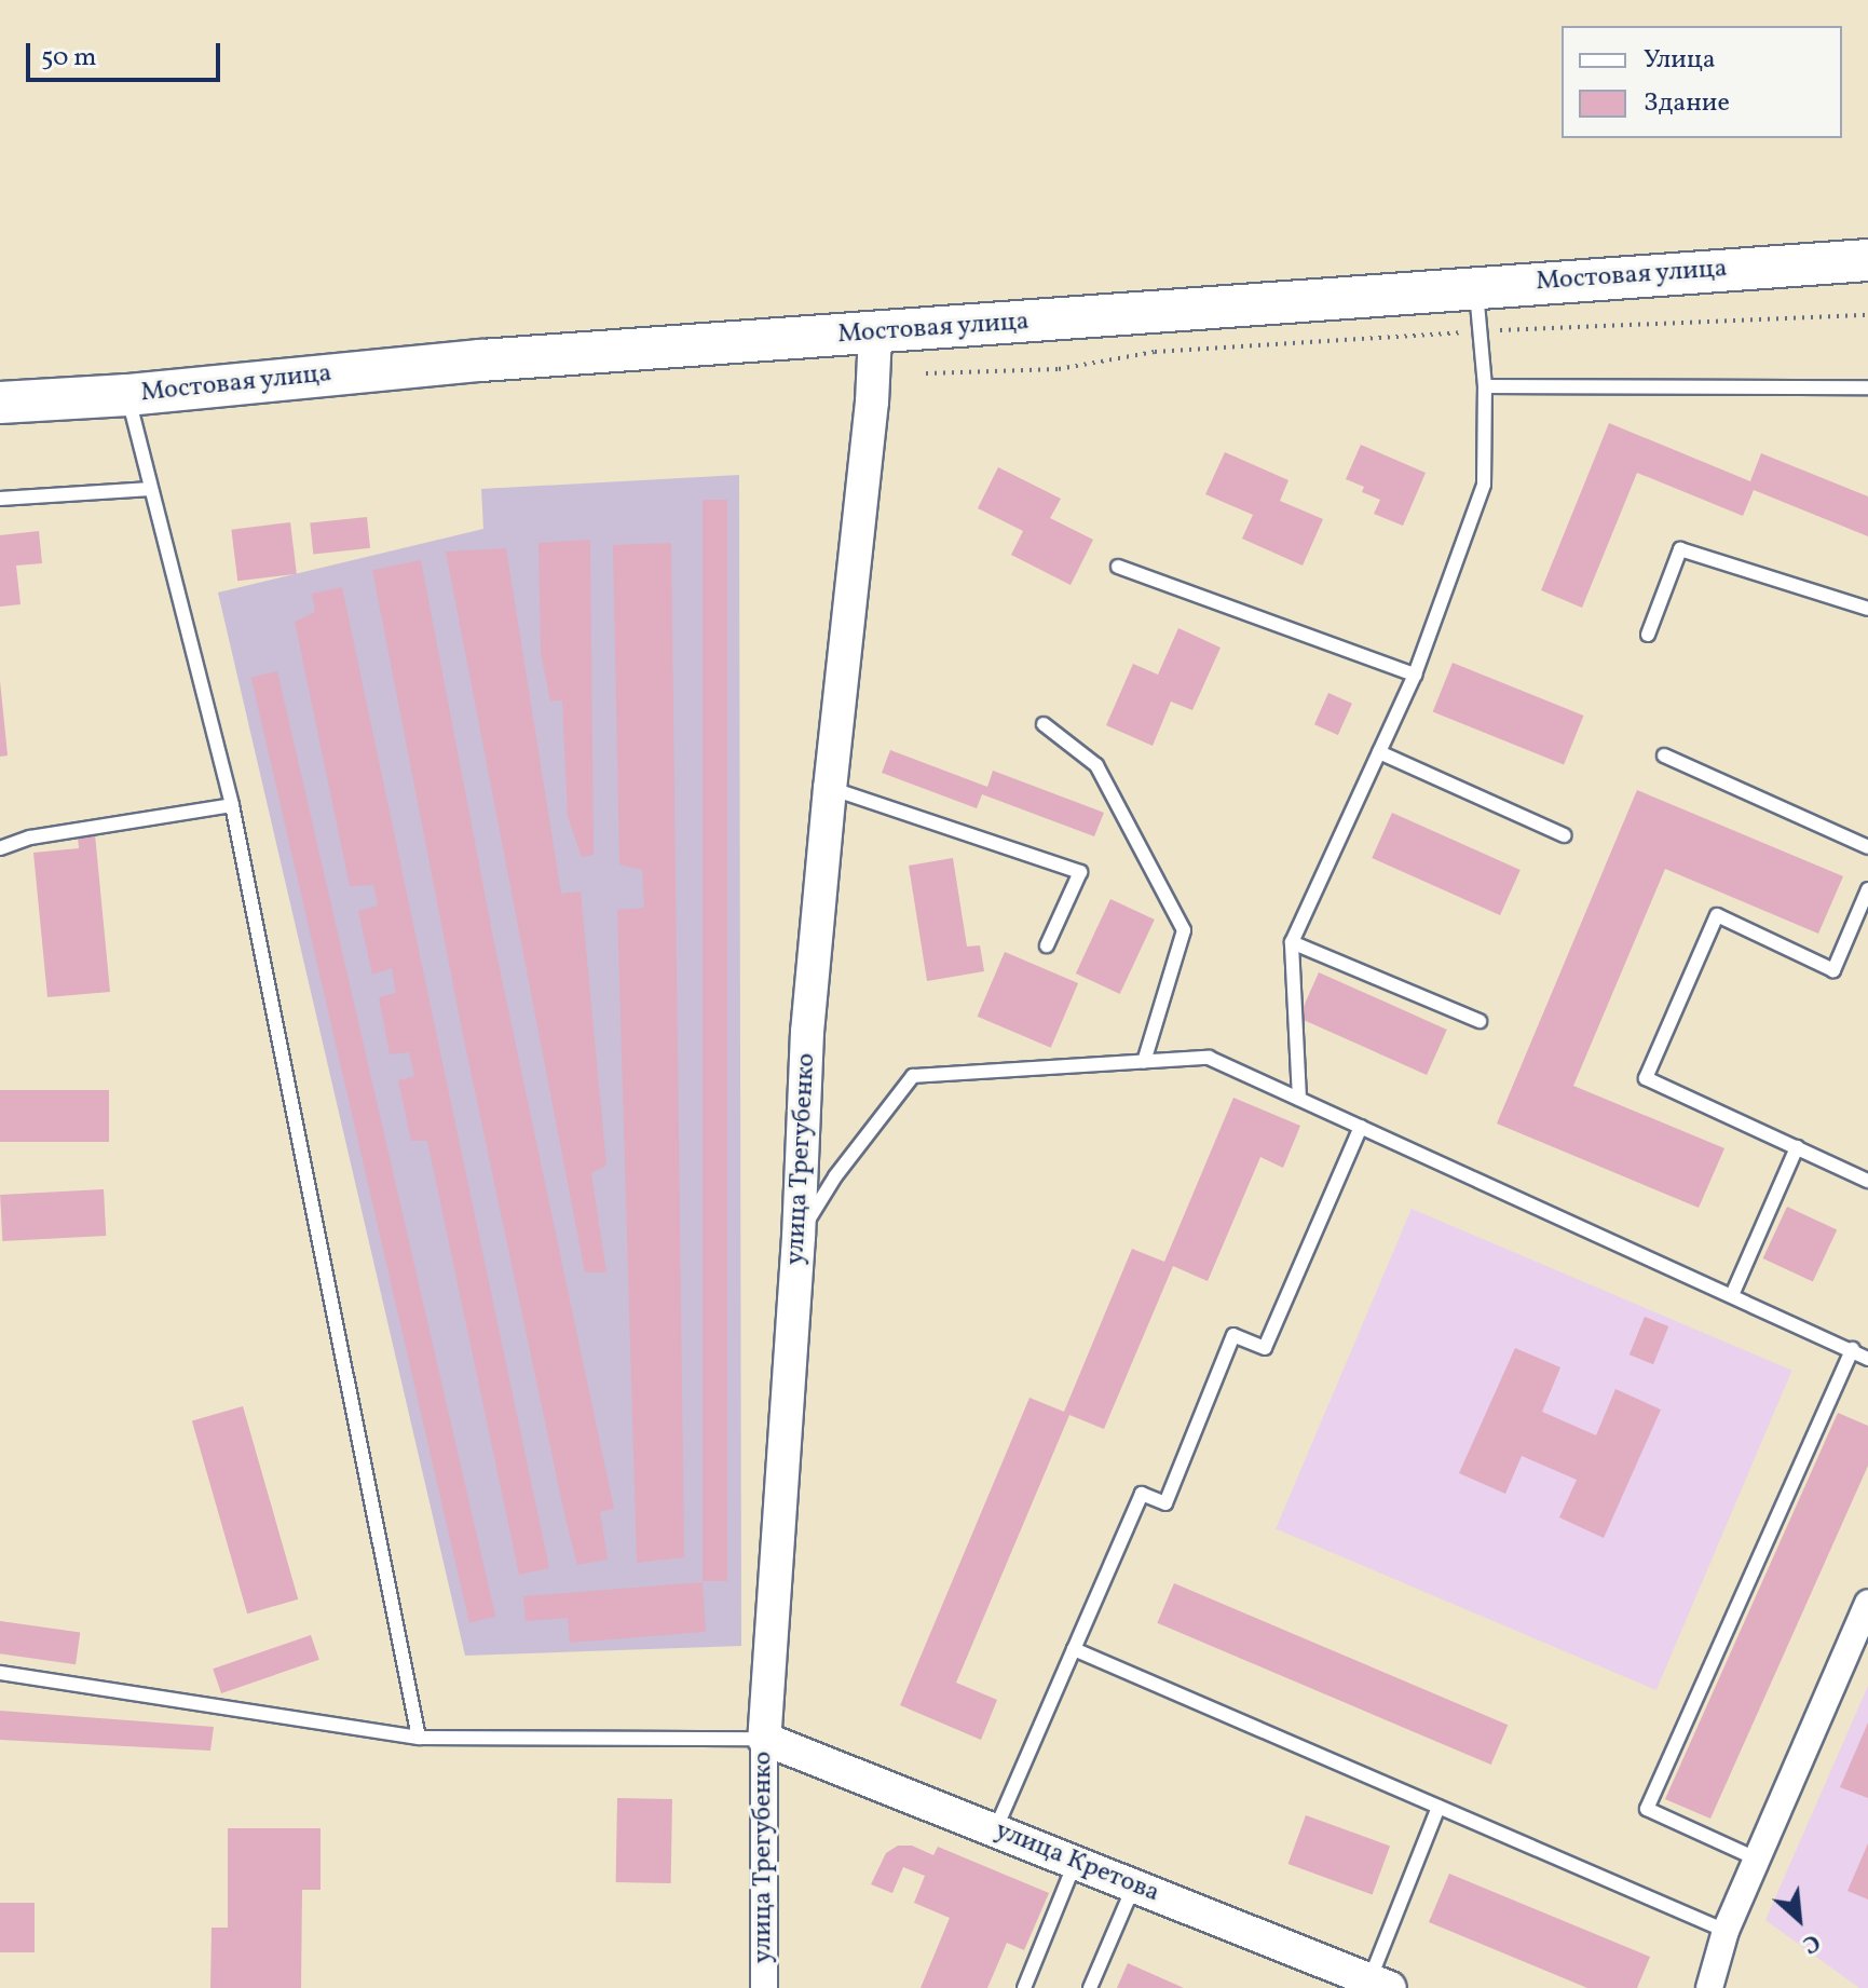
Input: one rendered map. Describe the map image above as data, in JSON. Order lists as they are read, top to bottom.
{
  "streets": {
    "main road": ["Мостовая улица"],
    "street": ["улица Трегубенко", "улица Кретова"]
  },
  "crossings": [
    ["Мостовая улица", "улица Трегубенко"],
    ["улица Трегубенко", "улица Кретова"]
  ],
  "legend": ["Улица", "Здание"],
  "scale_bar": "50 m",
  "north": "bottom right"
}
